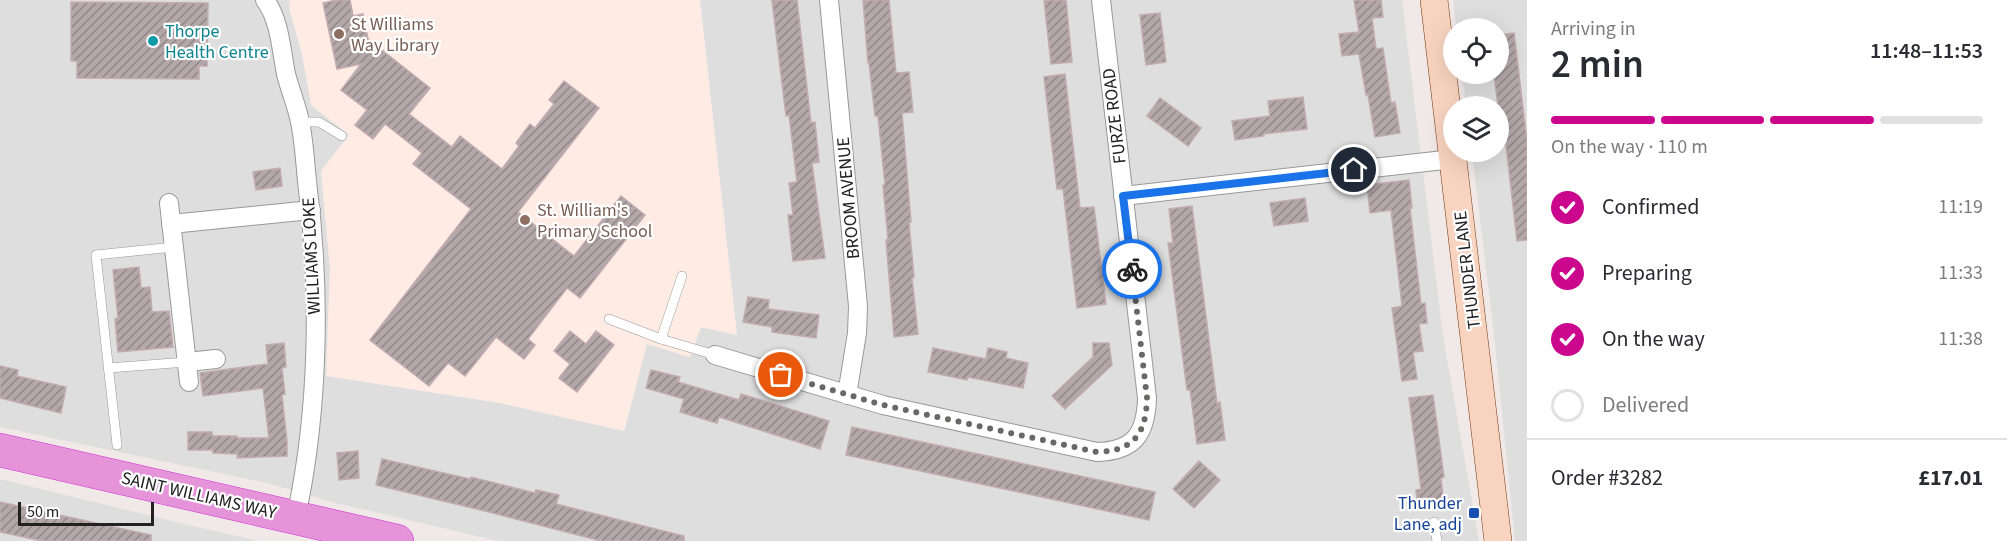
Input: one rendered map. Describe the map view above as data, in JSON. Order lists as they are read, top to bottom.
{
  "streets": {
    "highway": ["SAINT WILLIAMS WAY"],
    "street": [
      "FURZE ROAD",
      "BROOM AVENUE",
      "WILLIAMS LOKE",
      "THUNDER LANE"
    ]
  },
  "crossings": [
    ["FURZE ROAD", "BROOM AVENUE"],
    ["WILLIAMS LOKE", "SAINT WILLIAMS WAY"]
  ],
  "places": {
    "other": ["St Williams Way Library", "Thorpe Health Centre", "St. William's Primary School"],
    "transit": ["Thunder Lane, adj"]
  },
  "scale_bar": "50 m",
  "page": {
    "heading": ["2 min", "Arriving in", "11:48–11:53"],
    "panel": ["Order #3282", "£17.01"],
    "bar": "On the way · 110 m",
    "list": [
      ["Confirmed", "11:19"],
      ["Preparing", "11:33"],
      ["On the way", "11:38"],
      "Delivered"
    ],
    "scale": "50 m"
  }
}
